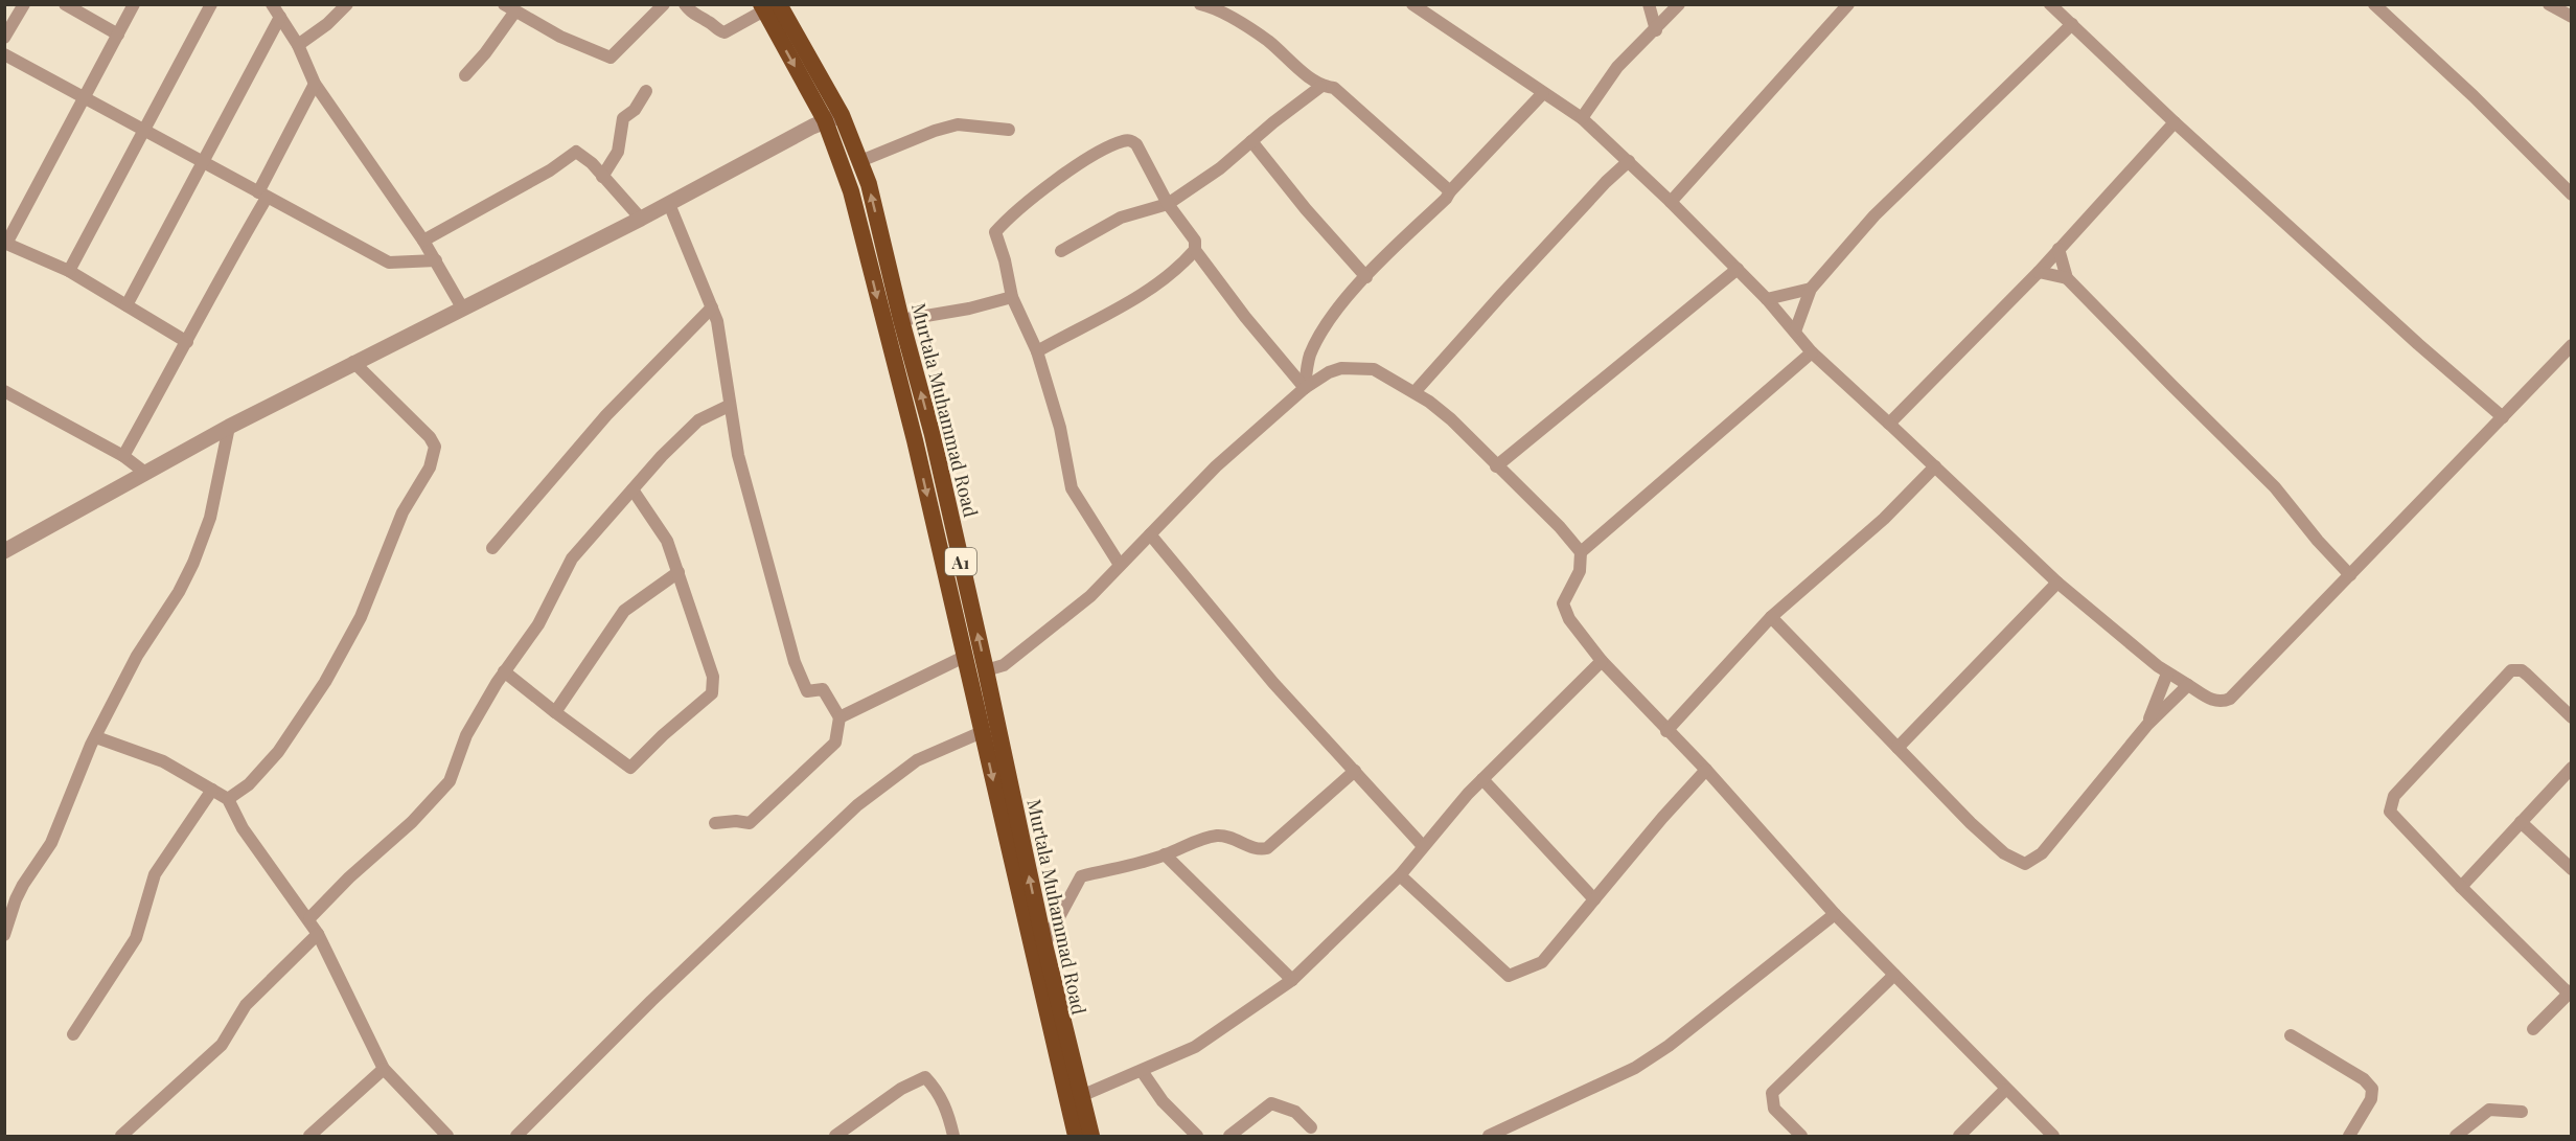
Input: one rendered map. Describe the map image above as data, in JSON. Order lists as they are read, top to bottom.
{
  "streets": {
    "highway": ["Murtala Muhammad Road", "A1"]
  }
}
